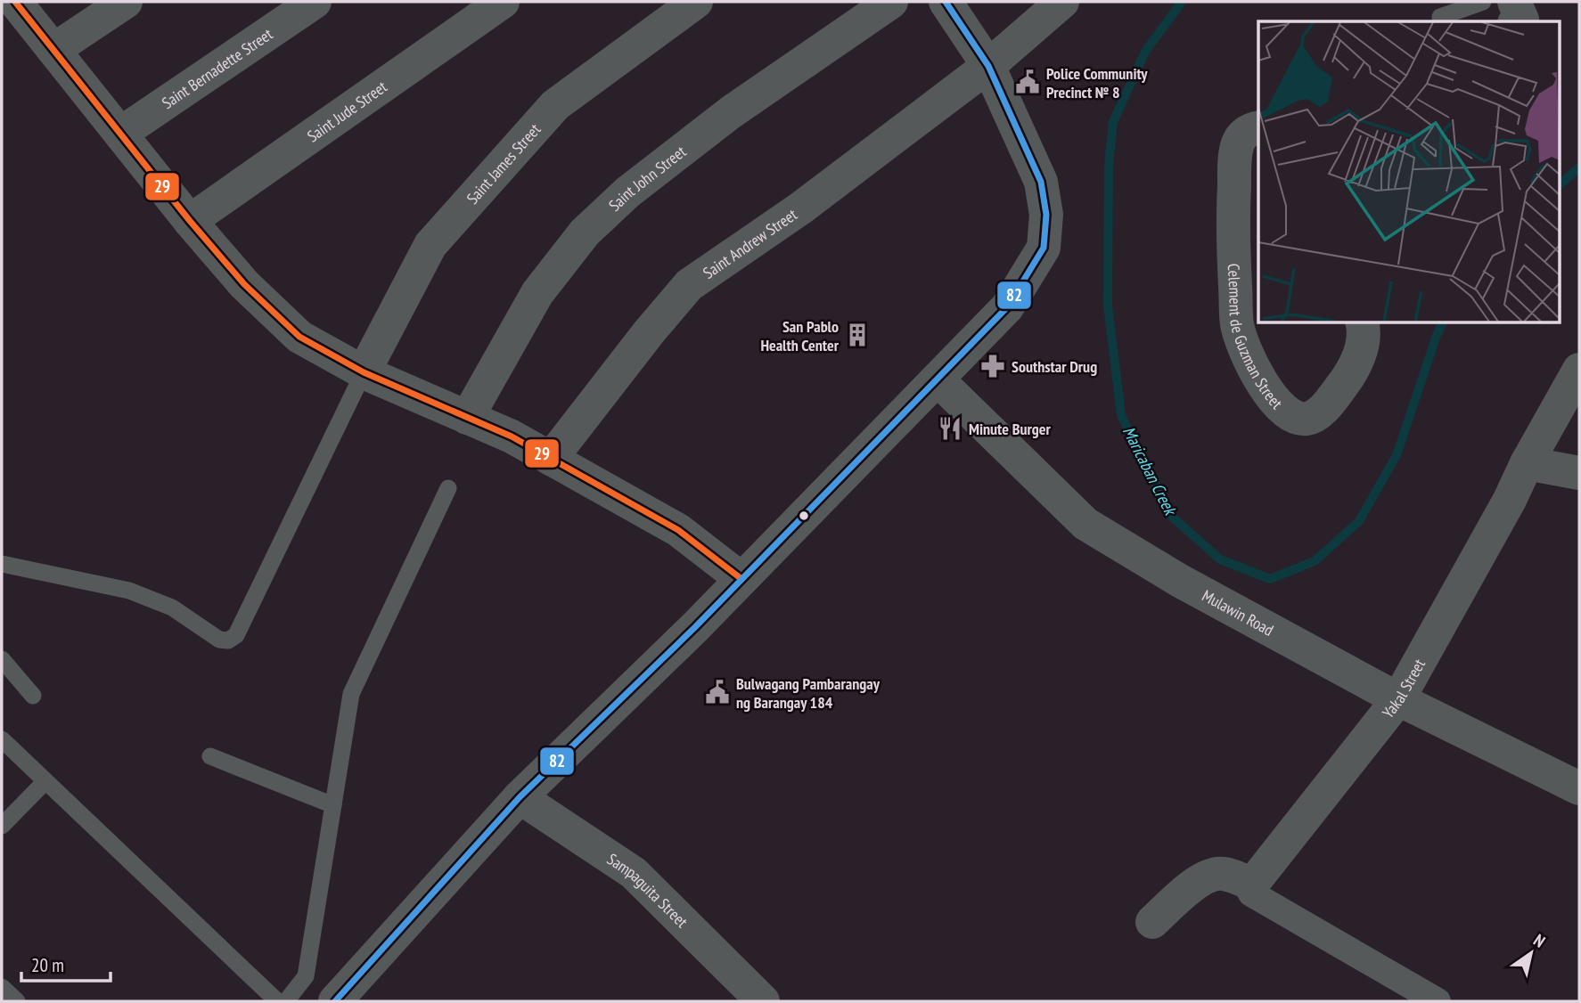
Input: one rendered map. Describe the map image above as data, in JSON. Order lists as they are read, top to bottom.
{
  "streets": {
    "street": [
      "Saint Bernadette Street",
      "Saint Jude Street",
      "Saint James Street",
      "Saint John Street",
      "Saint Andrew Street",
      "Celement de Guzman Street",
      "Mulawin Road",
      "Yakal Street",
      "Sampaguita Street"
    ]
  },
  "crossings": [
    ["Mulawin Road", "Yakal Street"]
  ],
  "water": ["Maricaban Creek"],
  "places": {
    "public building": ["Police Community Precinct № 8", "Bulwagang Pambarangay ng Barangay 184"],
    "building": ["San Pablo Health Center"],
    "pharmacy": ["Southstar Drug"],
    "restaurant": ["Minute Burger"]
  },
  "lines": ["transit line 29", "transit line 82"],
  "scale_bar": "20 m",
  "north": "top right"
}
